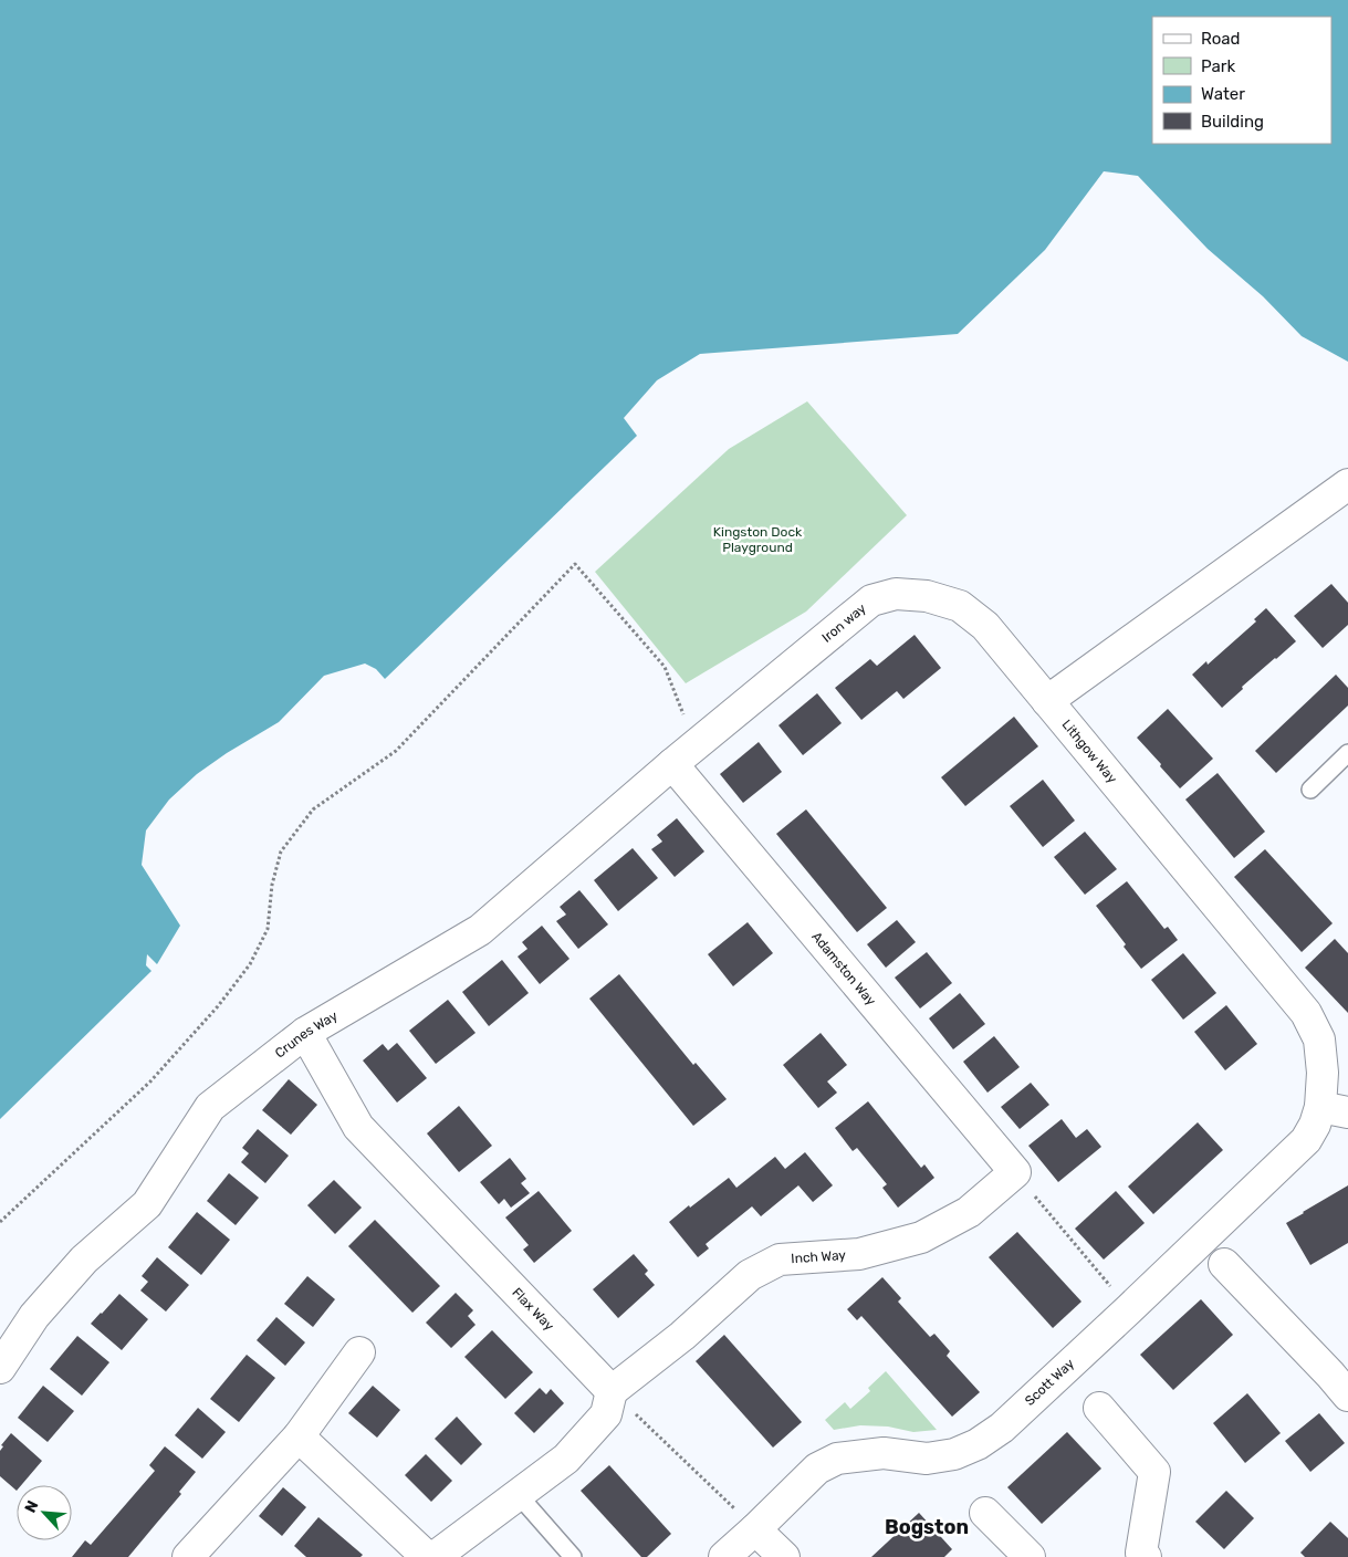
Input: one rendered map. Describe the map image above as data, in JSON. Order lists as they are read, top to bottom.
{
  "streets": {
    "street": [
      "Iron way",
      "Lithgow Way",
      "Adamston Way",
      "Crunes Way",
      "Inch Way",
      "Flax Way",
      "Scott Way"
    ]
  },
  "crossings": [
    ["Iron way", "Lithgow Way"],
    ["Iron way", "Adamston Way"],
    ["Iron way", "Crunes Way"],
    ["Lithgow Way", "Scott Way"],
    ["Adamston Way", "Crunes Way"],
    ["Adamston Way", "Inch Way"],
    ["Crunes Way", "Flax Way"],
    ["Inch Way", "Flax Way"]
  ],
  "districts": ["Bogston"],
  "parks": ["Kingston Dock Playground"],
  "legend": [
    "Road",
    "Park",
    "Water",
    "Building"
  ],
  "north": "top left"
}
